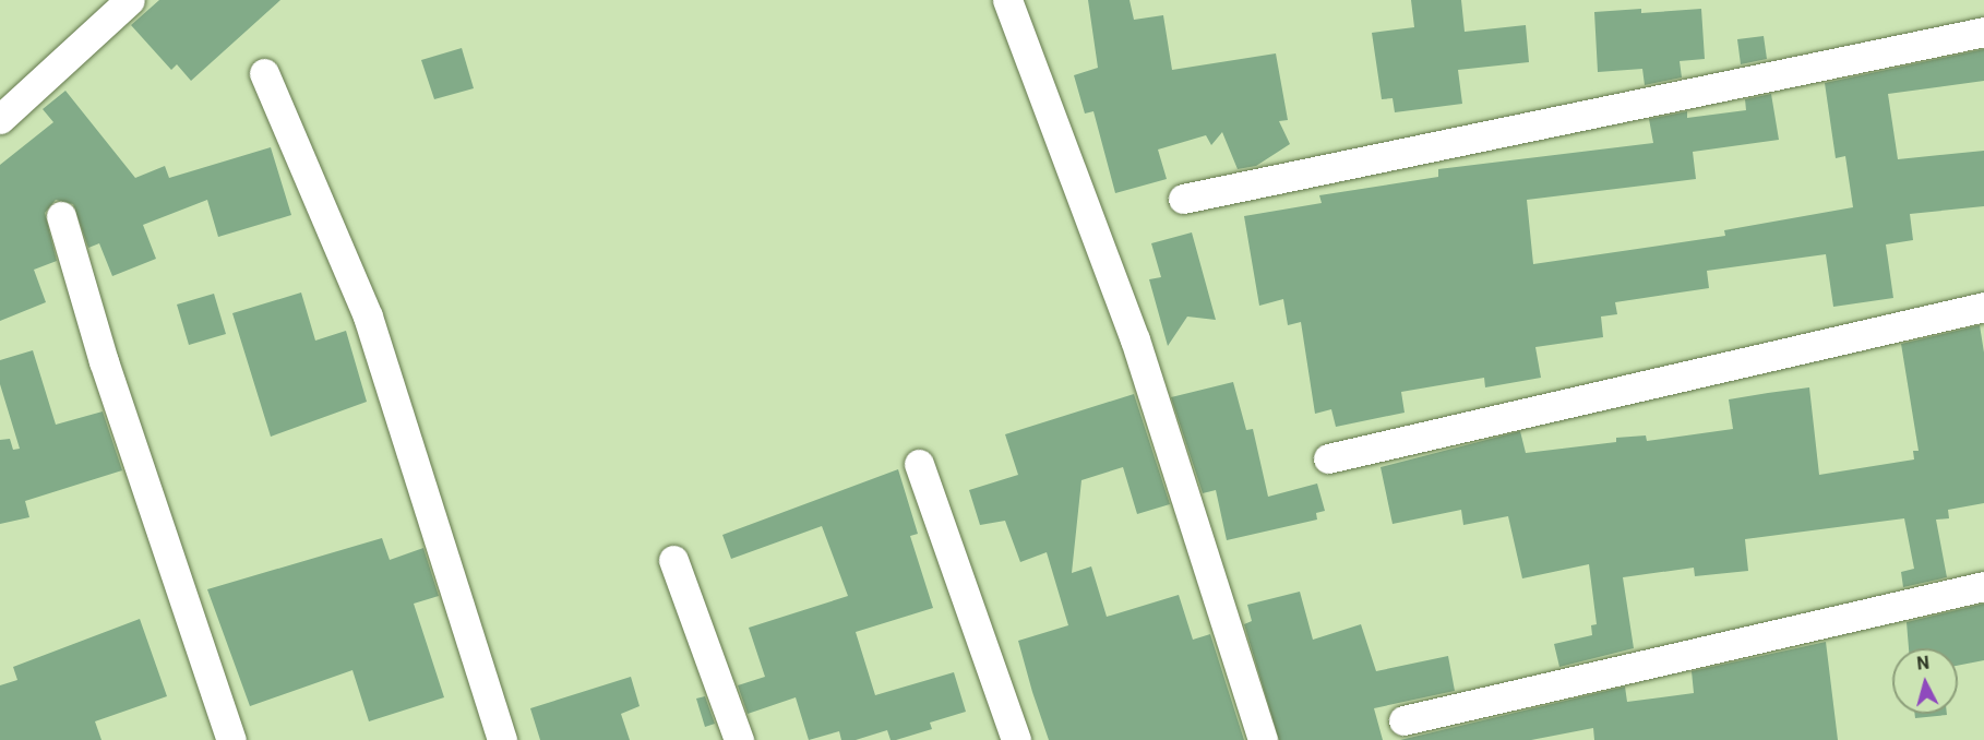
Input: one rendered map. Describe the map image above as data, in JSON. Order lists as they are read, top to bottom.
{
  "north": "top"
}
